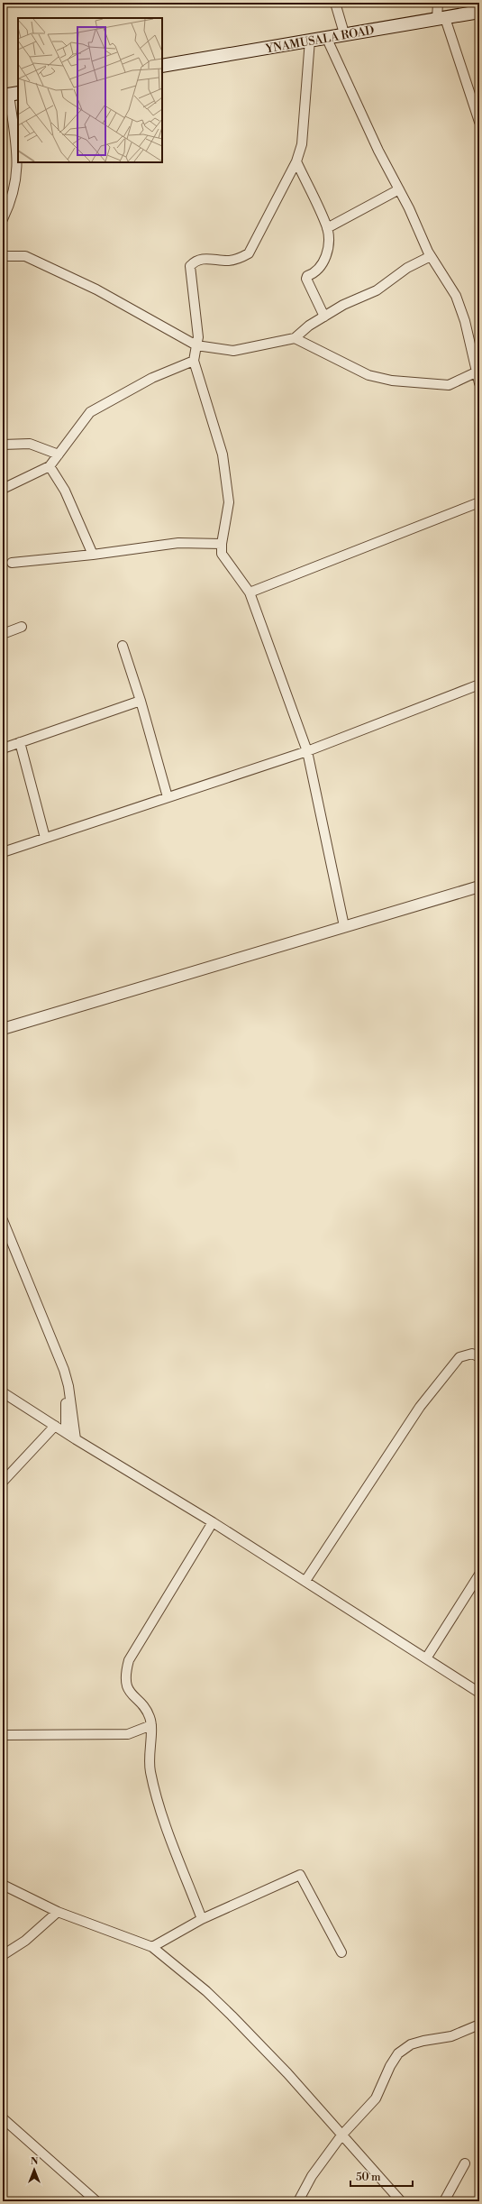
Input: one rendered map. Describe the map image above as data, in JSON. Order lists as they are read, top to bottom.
{
  "streets": {
    "main road": ["YNAMUSALA ROAD"]
  },
  "scale_bar": "50 m",
  "north": "top"
}
